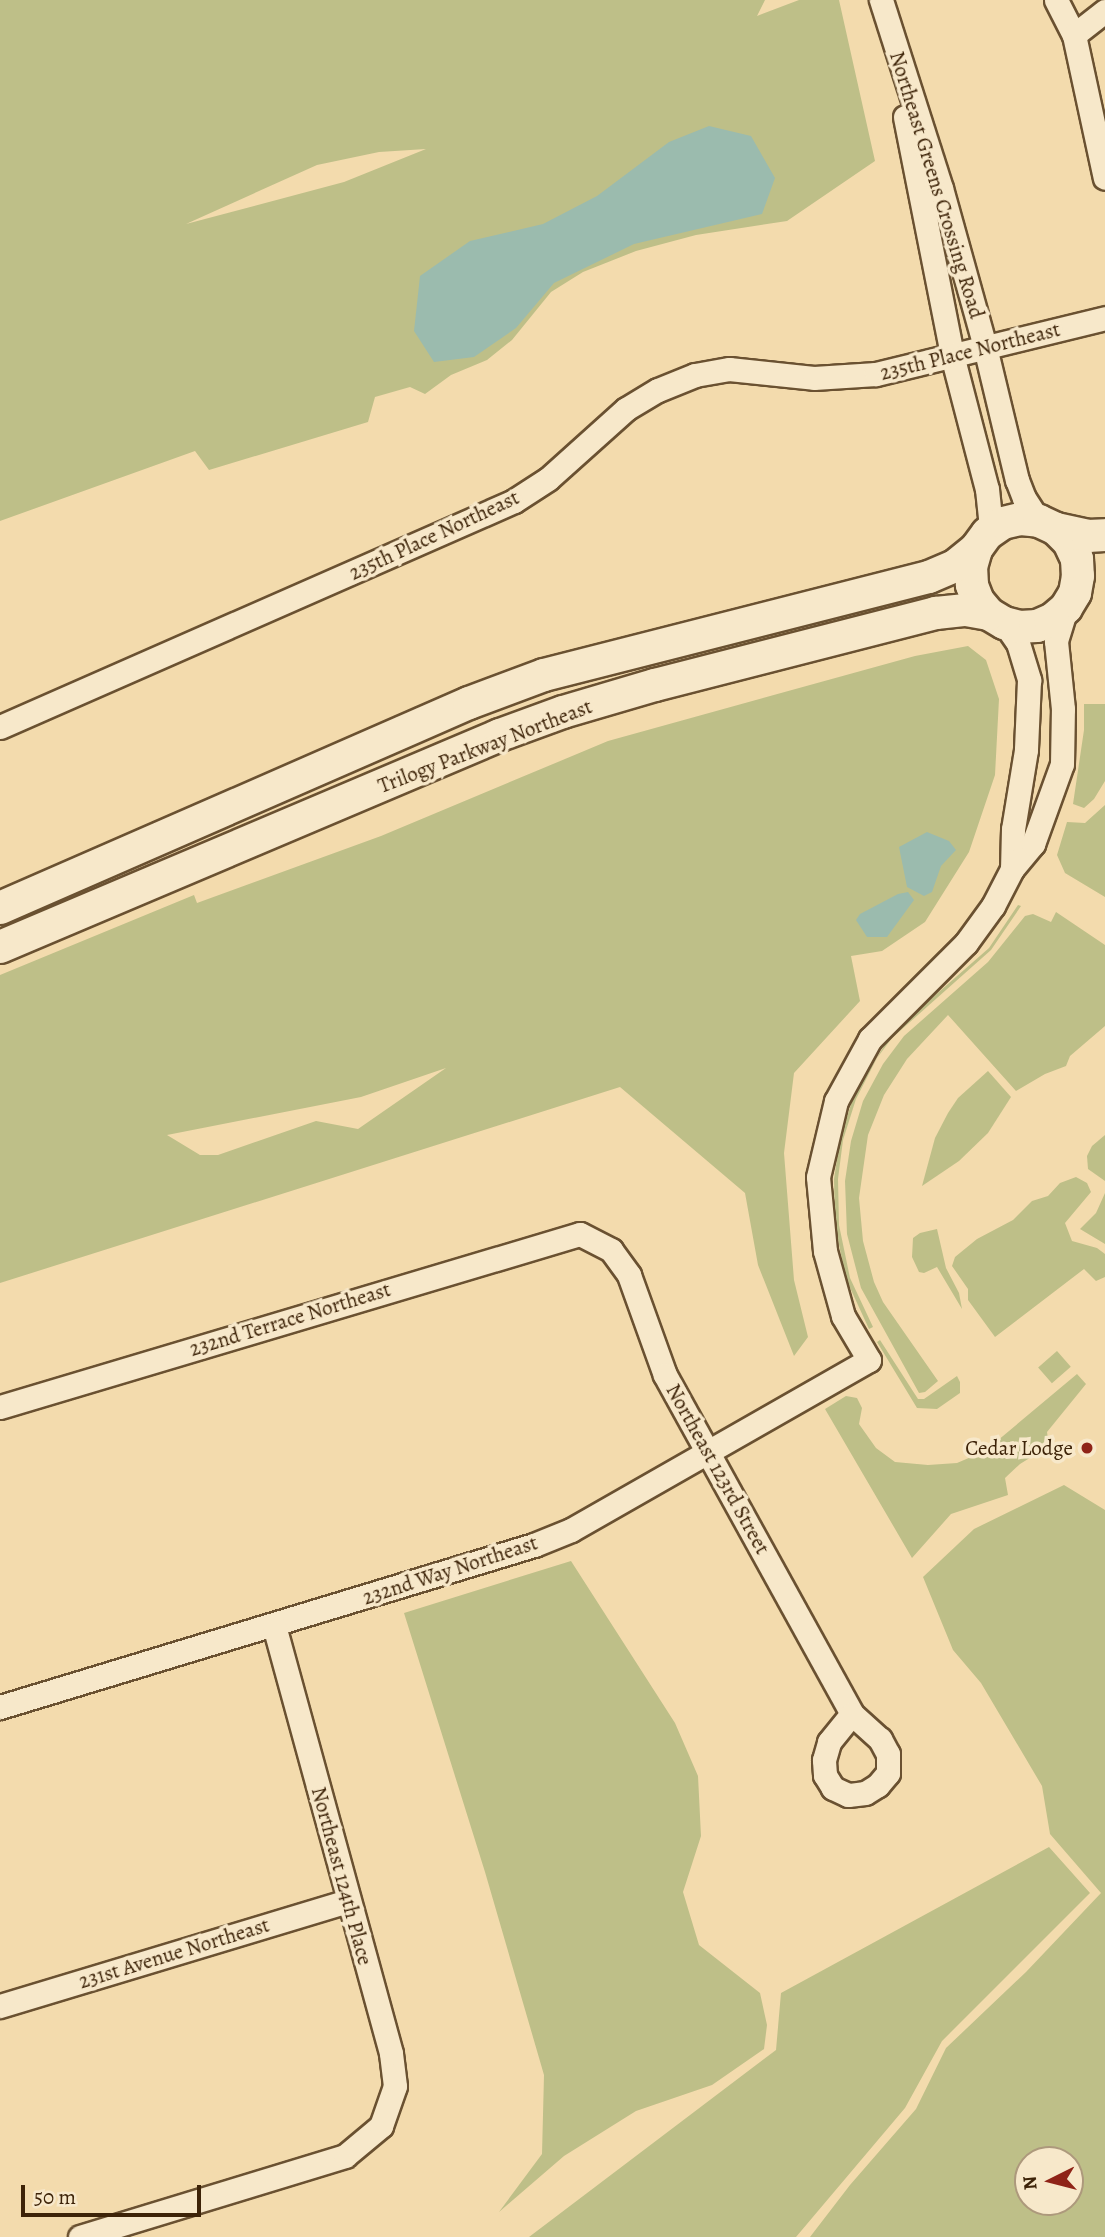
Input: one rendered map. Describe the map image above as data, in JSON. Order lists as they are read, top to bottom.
{
  "streets": {
    "street": [
      "Northeast Greens Crossing Road",
      "235th Place Northeast",
      "Trilogy Parkway Northeast",
      "232nd Terrace Northeast",
      "Northeast 123rd Street",
      "232nd Way Northeast",
      "Northeast 124th Place",
      "231st Avenue Northeast"
    ]
  },
  "crossings": [
    ["Northeast Greens Crossing Road", "235th Place Northeast"],
    ["Northeast Greens Crossing Road", "Trilogy Parkway Northeast"],
    ["232nd Terrace Northeast", "Northeast 123rd Street"],
    ["Northeast 123rd Street", "232nd Way Northeast"],
    ["232nd Way Northeast", "Northeast 124th Place"],
    ["Northeast 124th Place", "231st Avenue Northeast"]
  ],
  "places": ["Cedar Lodge"],
  "scale_bar": "50 m",
  "north": "left"
}
